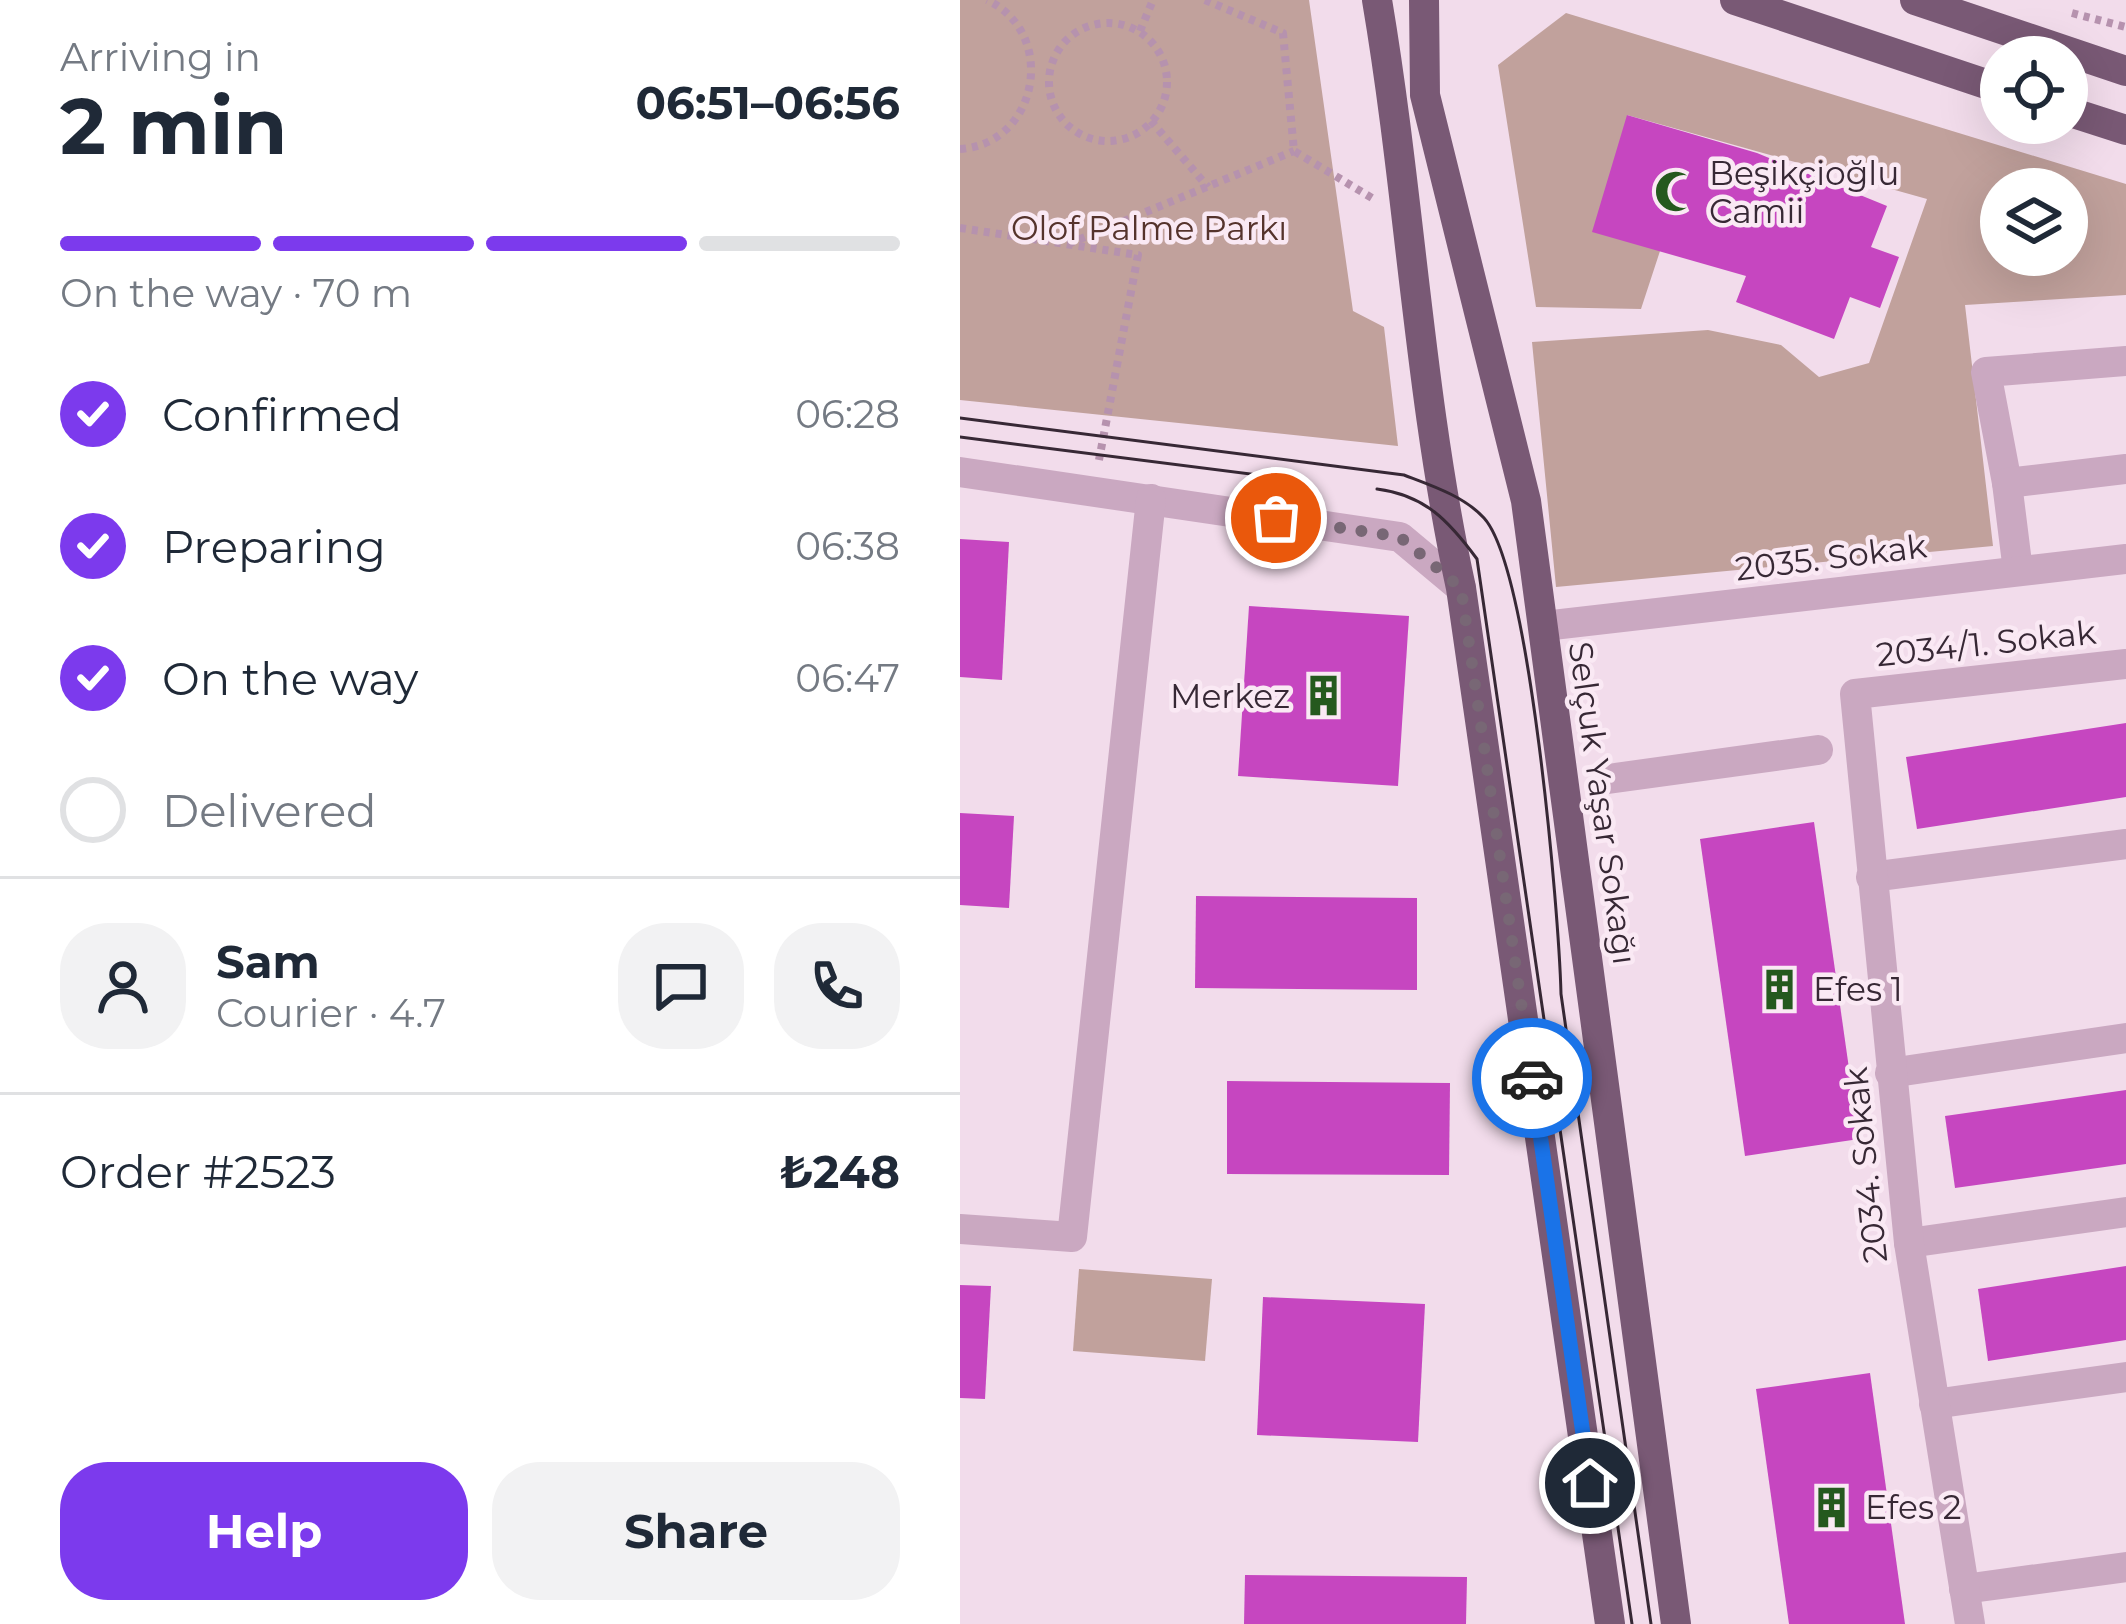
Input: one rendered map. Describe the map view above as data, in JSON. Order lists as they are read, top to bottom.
{
  "streets": {
    "main road": ["Selçuk Yaşar Sokağı"],
    "street": ["2035. Sokak", "2034/1. Sokak", "2034. Sokak"]
  },
  "crossings": [
    ["2035. Sokak", "Selçuk Yaşar Sokağı"],
    ["2034/1. Sokak", "2034. Sokak"]
  ],
  "parks": ["Olof Palme Parkı"],
  "places": {
    "mosque": ["Beşikçioğlu Camii"],
    "building": ["Merkez", "Efes 1", "Efes 2"]
  },
  "page": {
    "heading": ["2 min", "Arriving in", "06:51–06:56"],
    "panel": [
      "Sam",
      "Courier · 4.7",
      "Order #2523",
      "₺248"
    ],
    "bar": "On the way · 70 m",
    "list": [
      ["Confirmed", "06:28"],
      ["Preparing", "06:38"],
      ["On the way", "06:47"],
      "Delivered"
    ],
    "buttons": ["Help", "Share"]
  }
}
